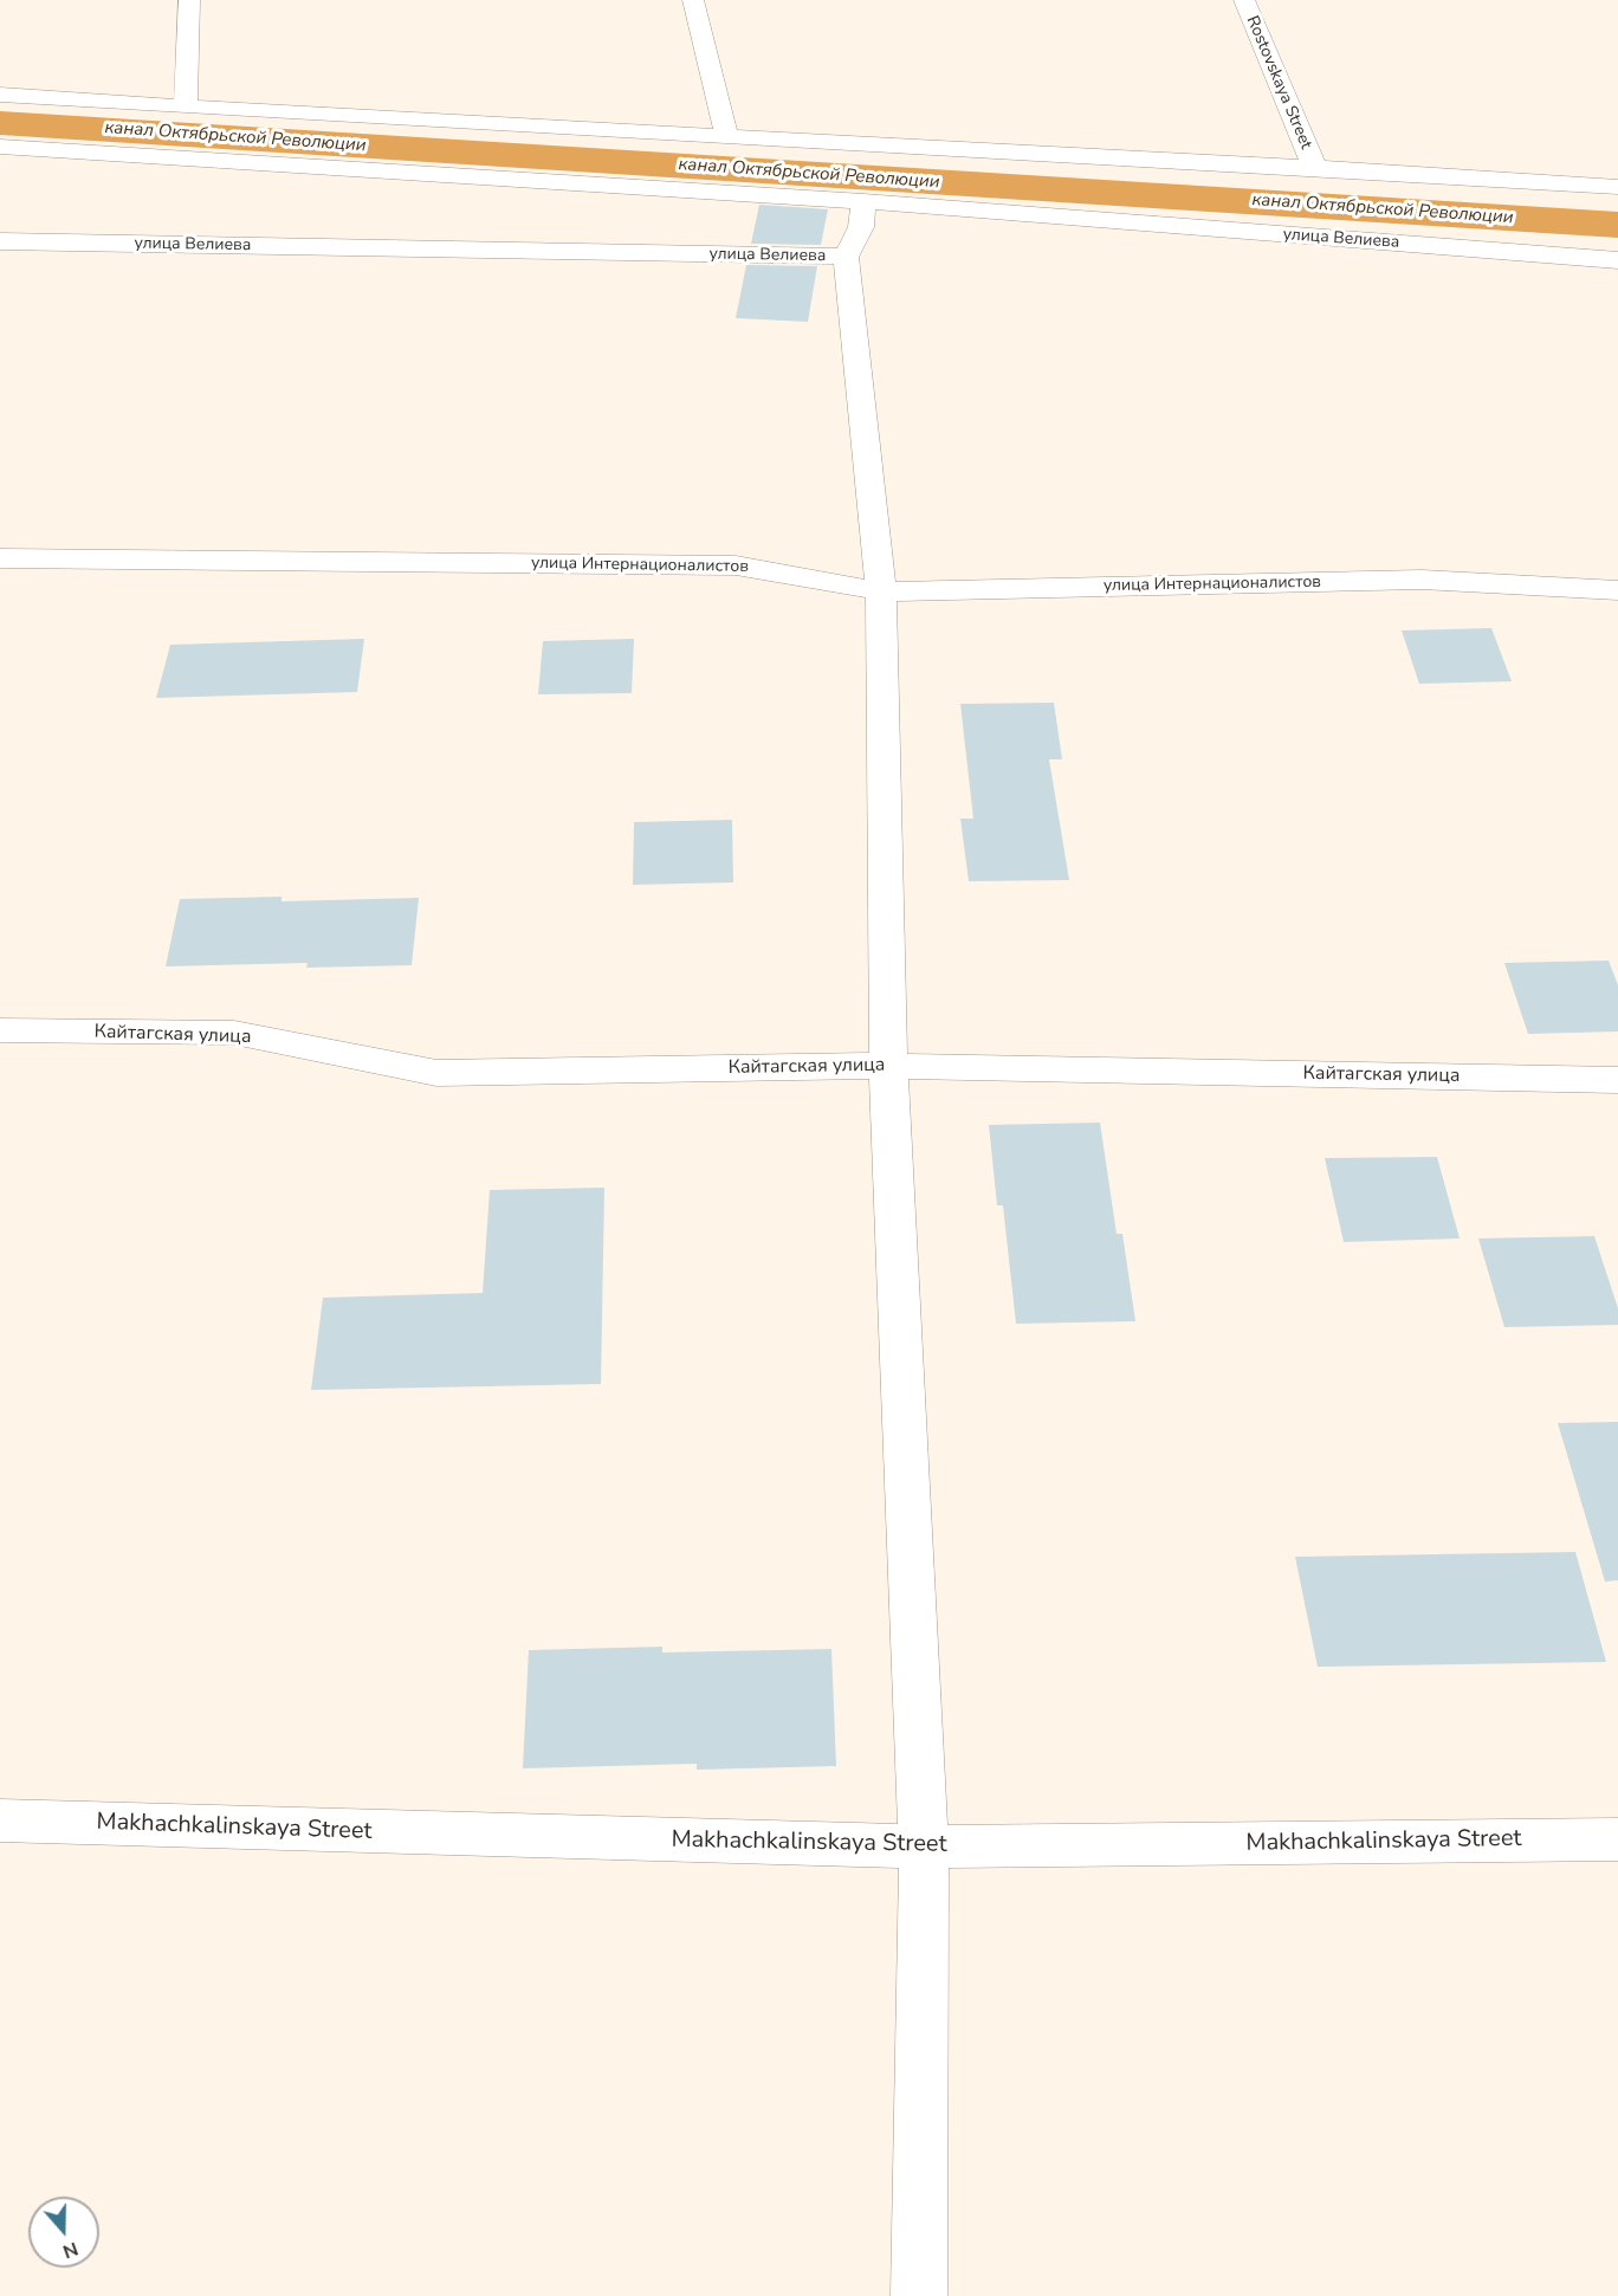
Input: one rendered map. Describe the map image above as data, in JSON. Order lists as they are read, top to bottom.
{
  "streets": {
    "street": [
      "Rostovskaya Street",
      "улица Велиева",
      "улица Интернационалистов",
      "Кайтагская улица",
      "Makhachkalinskaya Street"
    ]
  },
  "water": ["канал Октябрьской Революции"],
  "north": "bottom"
}
